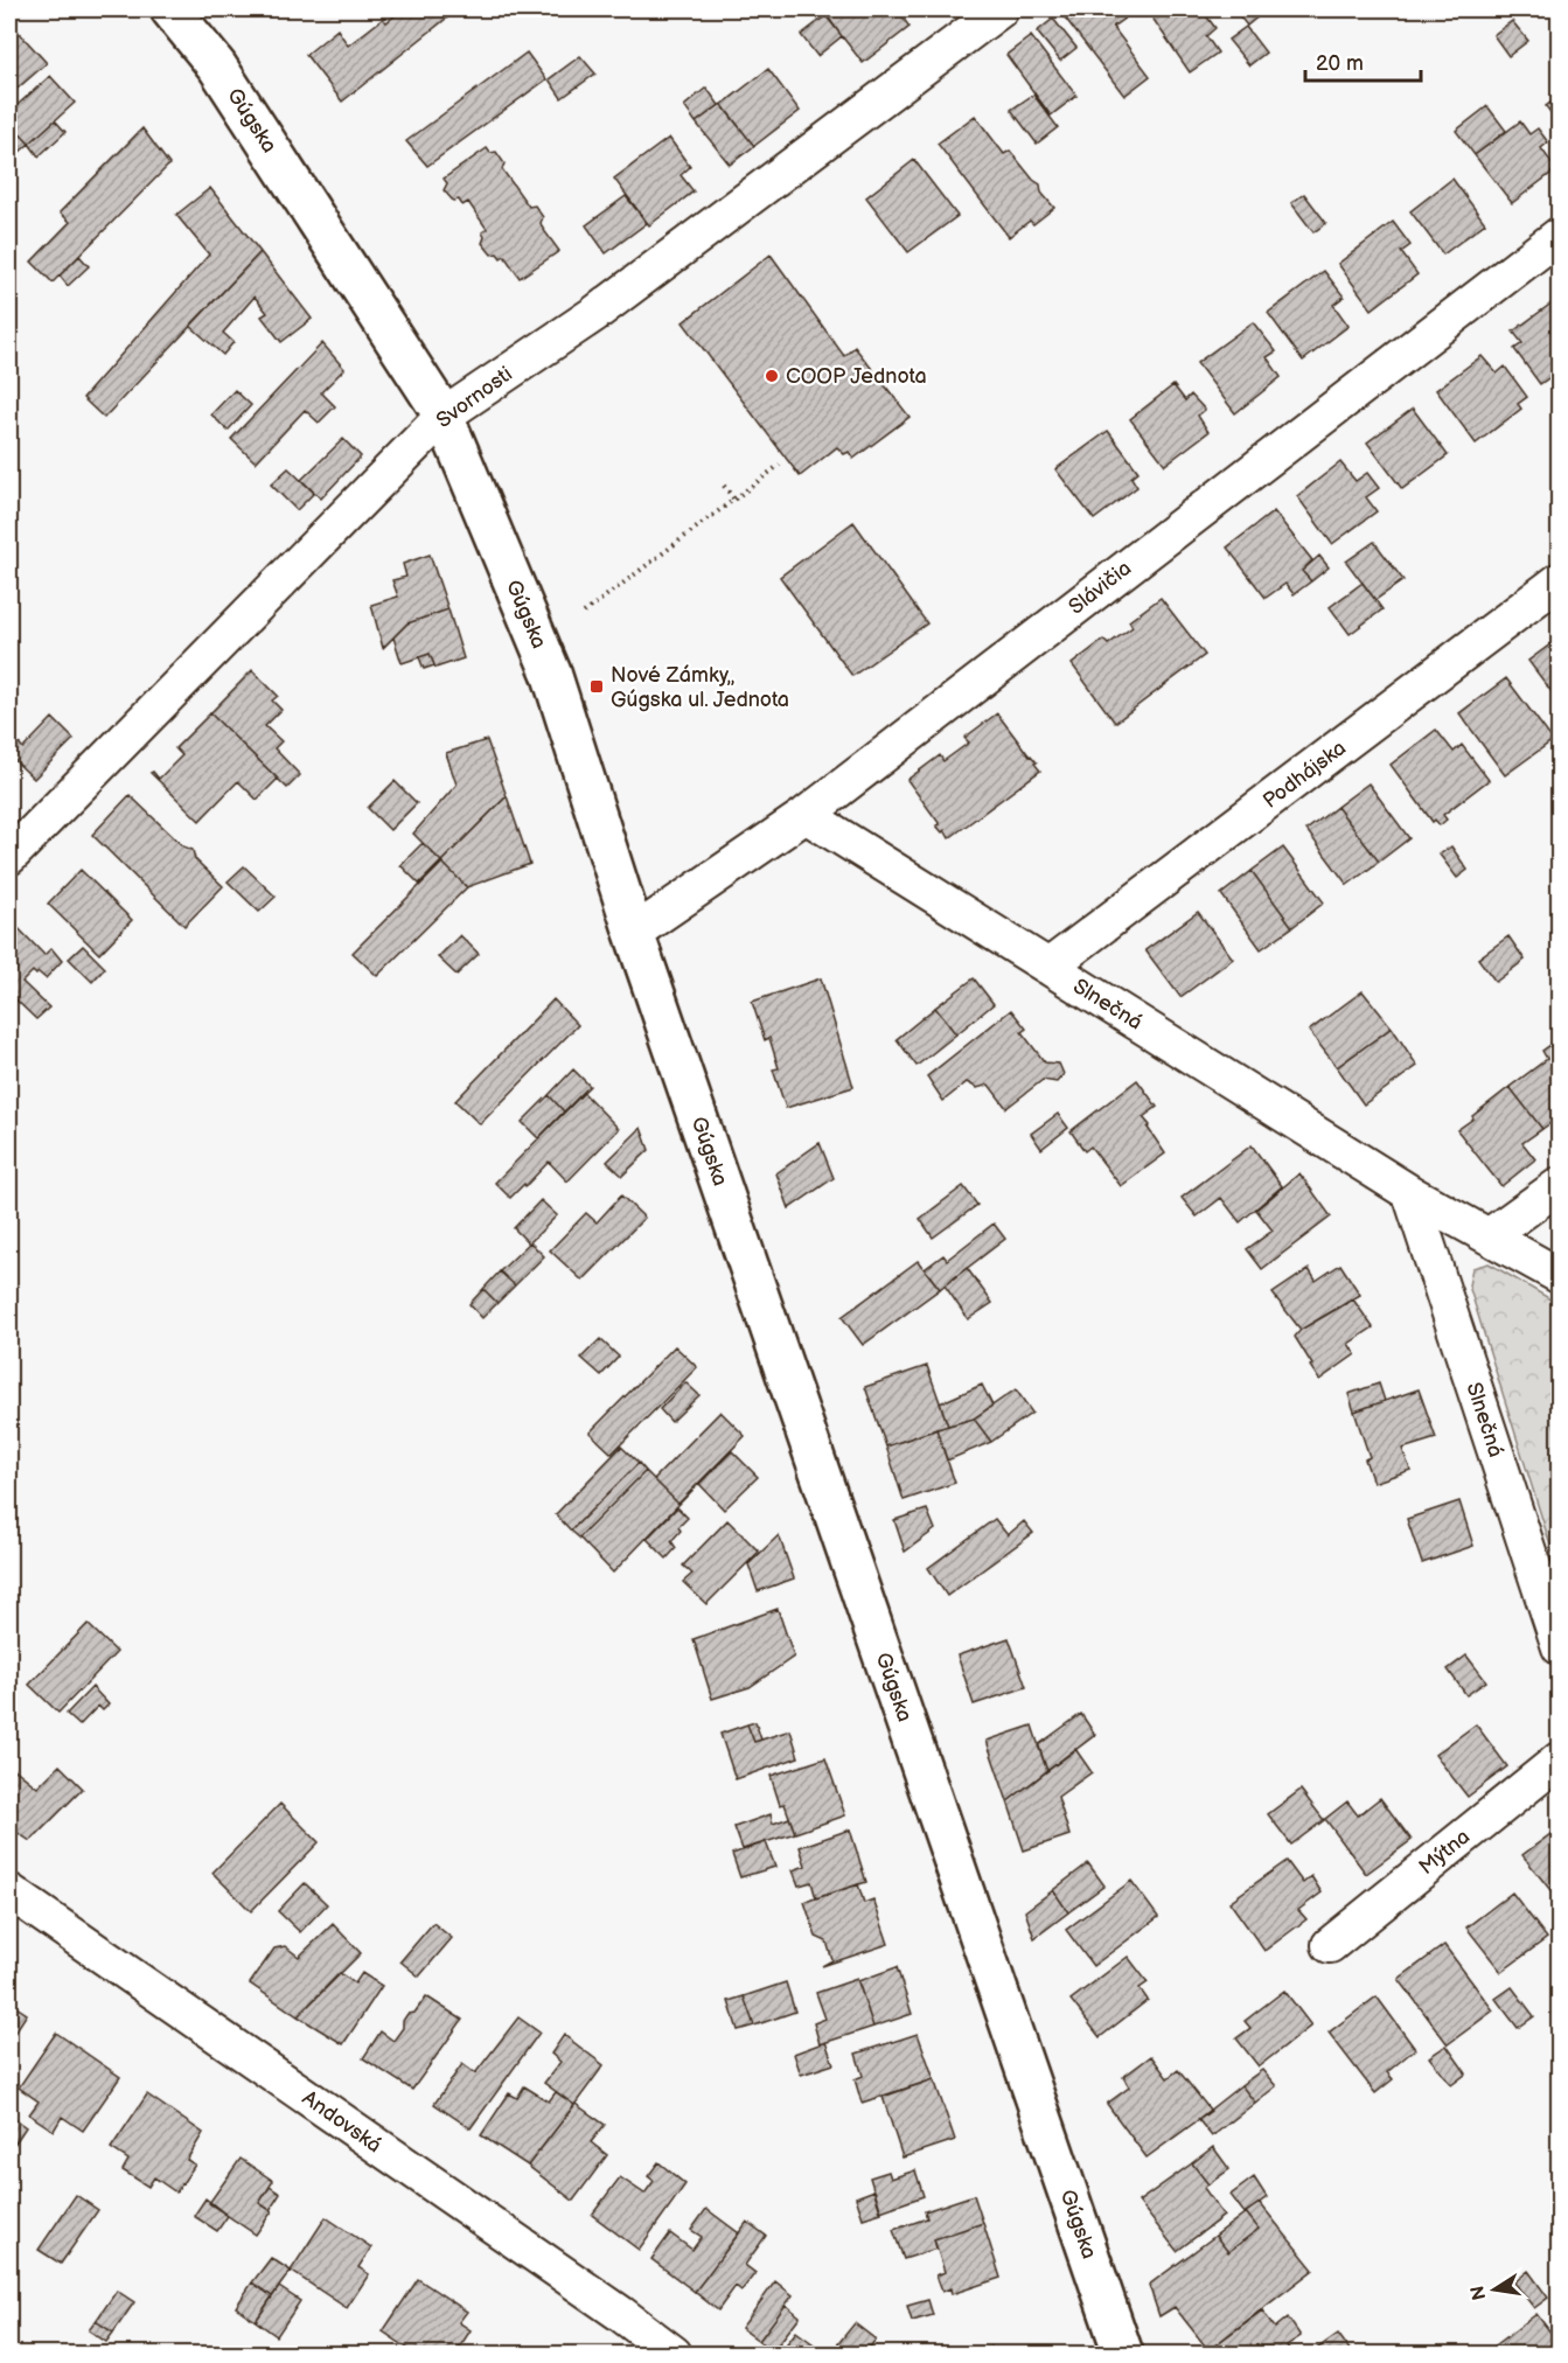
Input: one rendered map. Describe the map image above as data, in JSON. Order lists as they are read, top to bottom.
{
  "streets": {
    "main road": ["Gúgska"],
    "street": [
      "Svornosti",
      "Slávičia",
      "Podhájska",
      "Slnečná",
      "Mýtna",
      "Andovská"
    ]
  },
  "crossings": [
    ["Gúgska", "Svornosti"],
    ["Gúgska", "Slávičia"],
    ["Slávičia", "Slnečná"],
    ["Podhájska", "Slnečná"]
  ],
  "places": {
    "other": ["COOP Jednota"],
    "transit": ["Nové Zámky,, Gúgska ul. Jednota"]
  },
  "scale_bar": "20 m",
  "north": "left"
}
